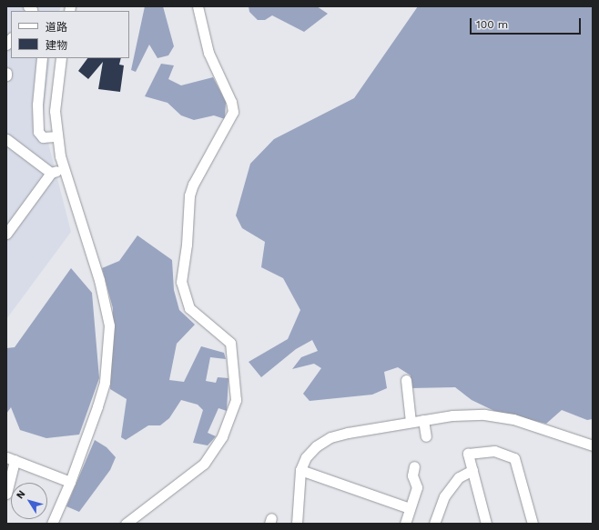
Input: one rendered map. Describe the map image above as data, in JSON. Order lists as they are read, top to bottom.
{
  "legend": ["道路", "建物"],
  "scale_bar": "100 m",
  "north": "top left"
}
